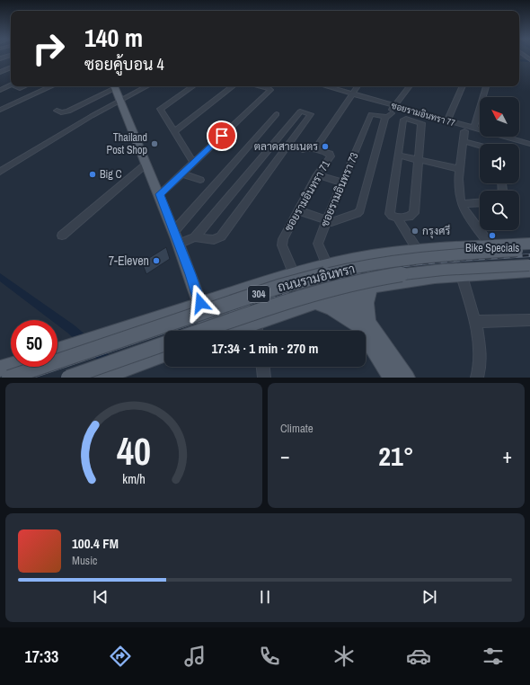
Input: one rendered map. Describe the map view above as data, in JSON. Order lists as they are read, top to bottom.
{
  "streets": {
    "main road": ["ถนนรามอินทรา", "304"],
    "street": ["ซอยรามอินทรา 77", "ซอยรามอินทรา 73", "ซอยรามอินทรา 71"]
  },
  "crossings": [
    ["ซอยรามอินทรา 77", "ซอยรามอินทรา 71"],
    ["ซอยรามอินทรา 73", "ถนนรามอินทรา"],
    ["ซอยรามอินทรา 71", "ถนนรามอินทรา"]
  ],
  "places": [
    "Thailand Post Shop",
    "ตลาดสายเนตร",
    "Big C",
    "กรุงศรี",
    "Bike Specials",
    "7-Eleven"
  ],
  "north": "top left",
  "page": {
    "turn": ["140 m", "ซอยคู้บอน 4"],
    "limit": "50",
    "trip": "17:34 · 1 min · 270 m",
    "tile": "Climate",
    "heat": ["−", "21°", "+"],
    "song": ["100.4 FM", "Music"],
    "tabs": "17:33",
    "gauge": ["40", "km/h"]
  }
}
